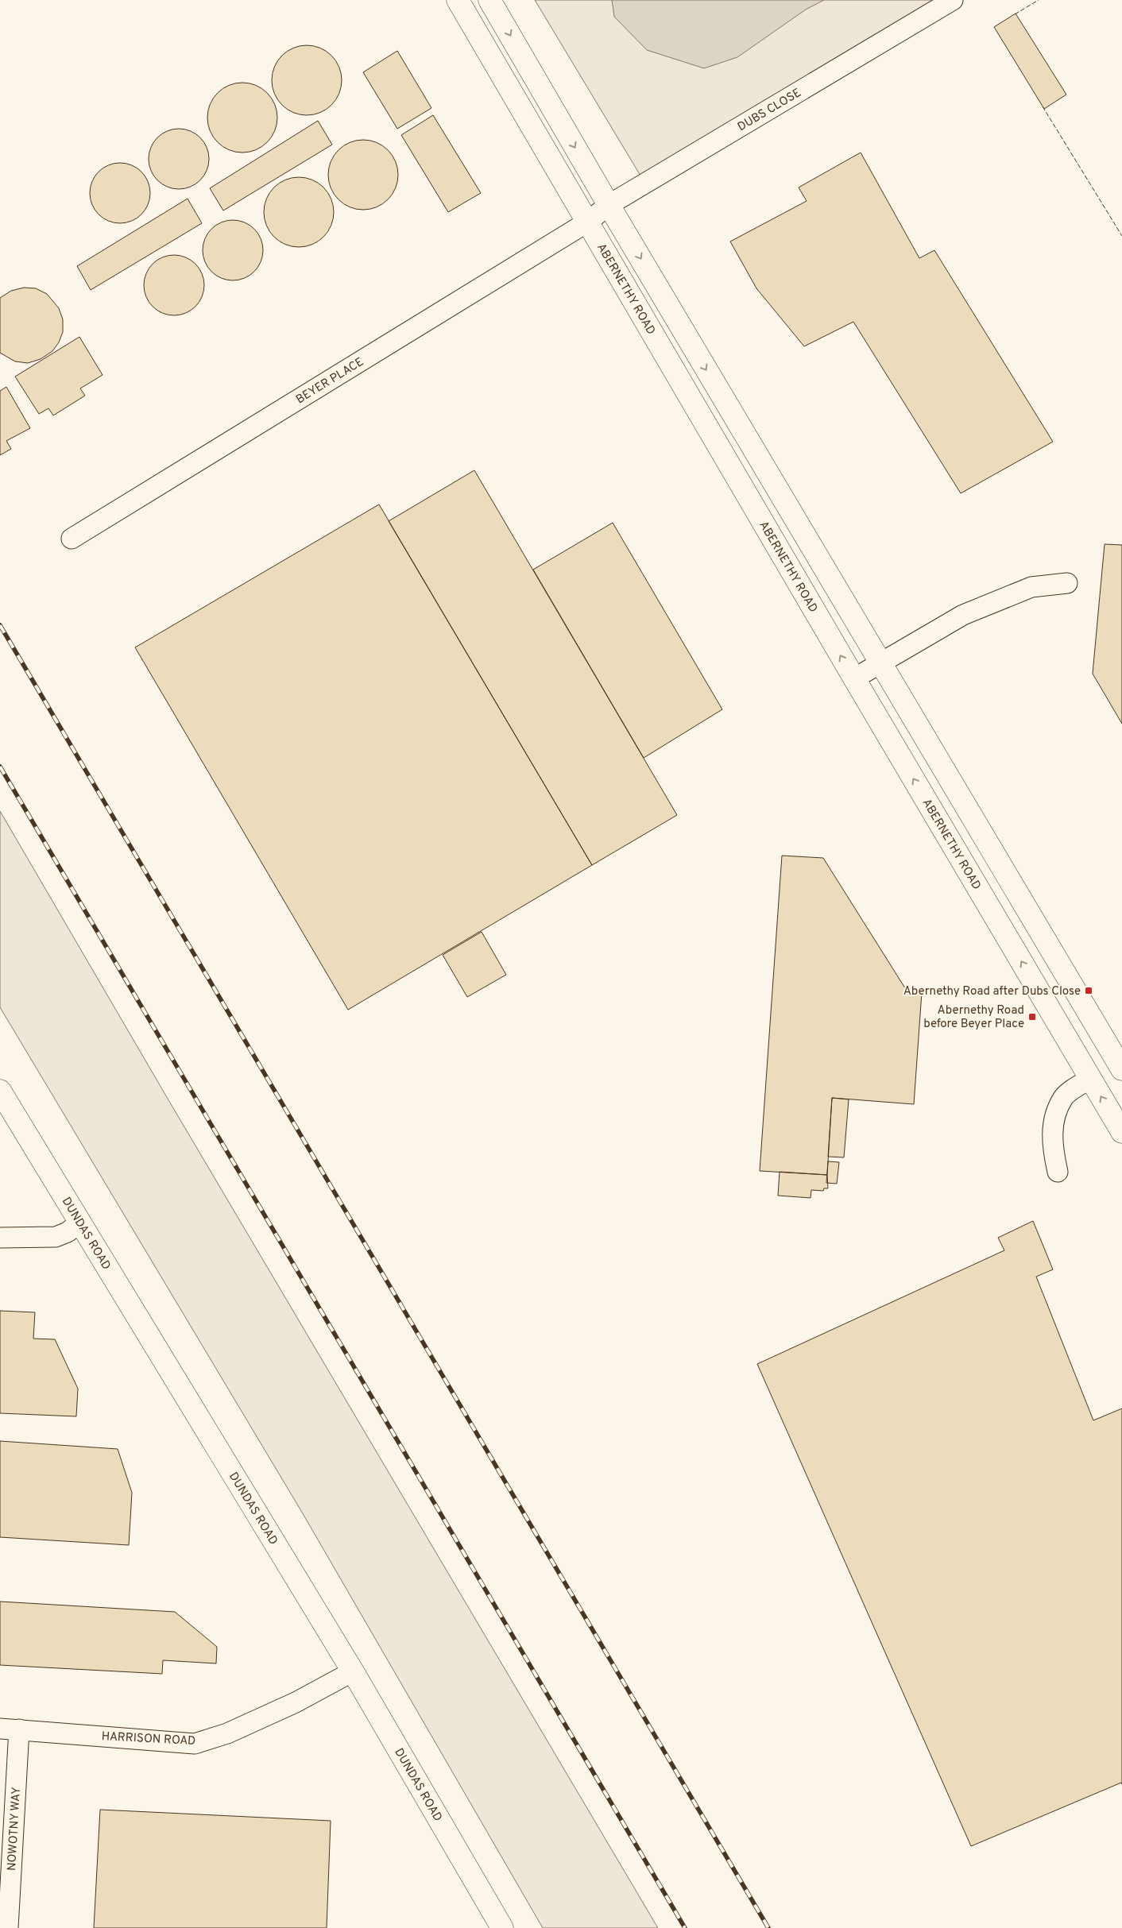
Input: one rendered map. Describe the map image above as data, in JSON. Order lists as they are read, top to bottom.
{
  "streets": {
    "main road": ["ABERNETHY ROAD", "DUNDAS ROAD"],
    "street": [
      "DUBS CLOSE",
      "BEYER PLACE",
      "HARRISON ROAD",
      "NOWOTNY WAY"
    ]
  },
  "crossings": [
    ["DUBS CLOSE", "ABERNETHY ROAD"],
    ["DUBS CLOSE", "BEYER PLACE"],
    ["ABERNETHY ROAD", "BEYER PLACE"],
    ["DUNDAS ROAD", "HARRISON ROAD"],
    ["HARRISON ROAD", "NOWOTNY WAY"]
  ],
  "places": {
    "transit": ["Abernethy Road after Dubs Close", "Abernethy Road before Beyer Place"]
  }
}
